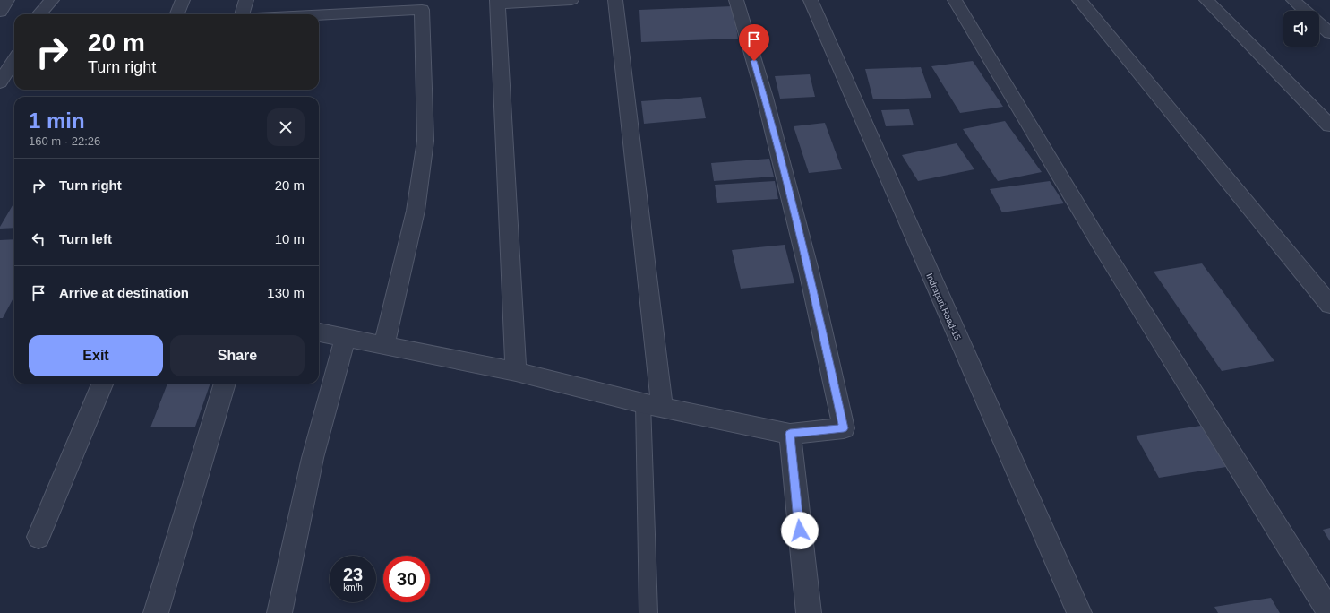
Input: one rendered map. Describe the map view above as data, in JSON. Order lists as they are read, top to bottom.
{
  "streets": {
    "street": ["Indrapuri,Road-15"]
  },
  "page": {
    "turn": ["20 m", "Turn right"],
    "heading": ["1 min", "160 m · 22:26"],
    "list": [
      {
        "name": "Turn right",
        "value": "20 m"
      },
      {
        "name": "Turn left",
        "value": "10 m"
      },
      {
        "name": "Arrive at destination",
        "value": "130 m"
      }
    ],
    "buttons": ["Exit", "Share"],
    "speed": "23 km/h",
    "limit": "30"
  }
}
